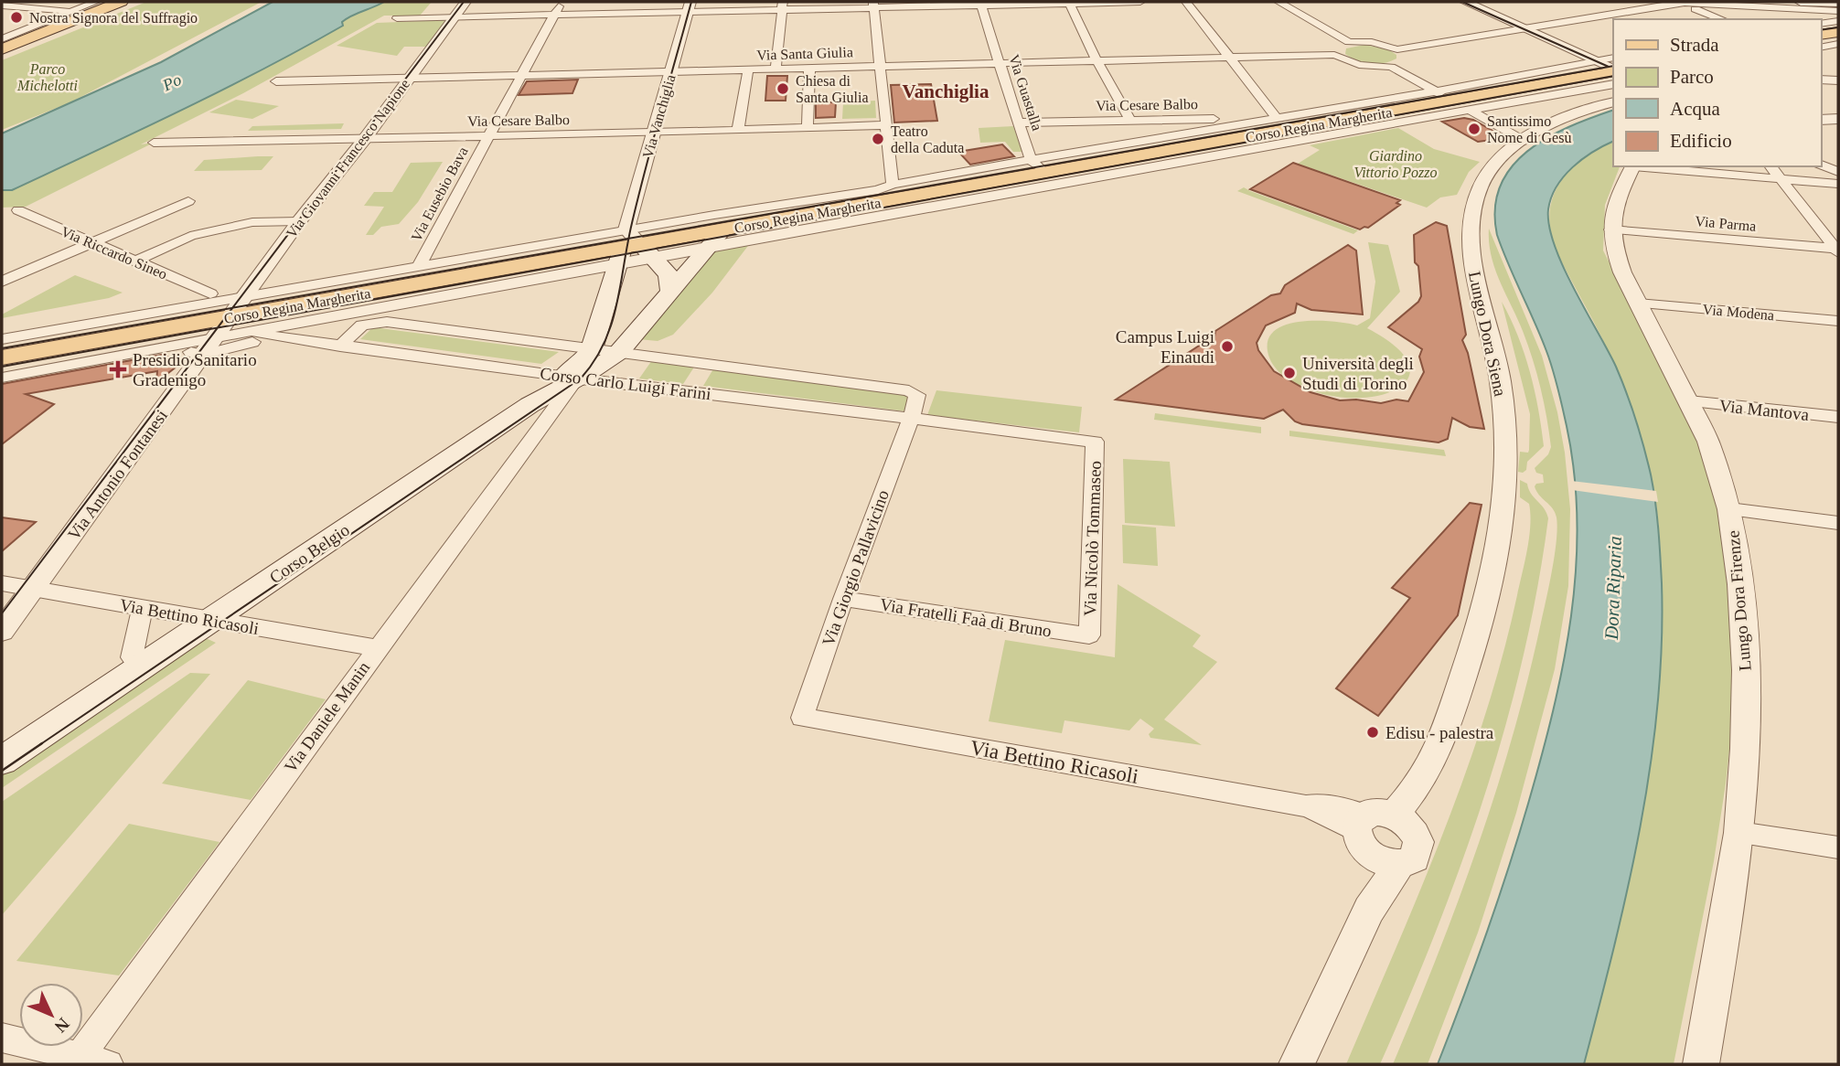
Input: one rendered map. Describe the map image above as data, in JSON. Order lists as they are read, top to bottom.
{
  "streets": {
    "main road": ["Corso Regina Margherita", "Corso Belgio"],
    "street": [
      "Via Santa Giulia",
      "Via Guastalla",
      "Via Cesare Balbo",
      "Via Vanchiglia",
      "Via Giovanni Francesco Napione",
      "Via Eusebio Bava",
      "Via Parma",
      "Via Riccardo Sineo",
      "Via Modena",
      "Lungo Dora Siena",
      "Corso Carlo Luigi Farini",
      "Via Mantova",
      "Via Antonio Fontanesi",
      "Via Nicolò Tommaseo",
      "Via Giorgio Pallavicino",
      "Lungo Dora Firenze",
      "Via Bettino Ricasoli",
      "Via Fratelli Faà di Bruno",
      "Via Daniele Manin"
    ]
  },
  "crossings": [
    ["Via Santa Giulia", "Via Guastalla"],
    ["Via Santa Giulia", "Via Vanchiglia"],
    ["Via Santa Giulia", "Corso Regina Margherita"],
    ["Via Santa Giulia", "Via Giovanni Francesco Napione"],
    ["Via Santa Giulia", "Via Eusebio Bava"],
    ["Via Guastalla", "Via Cesare Balbo"],
    ["Via Guastalla", "Corso Regina Margherita"],
    ["Via Cesare Balbo", "Via Vanchiglia"],
    ["Via Cesare Balbo", "Corso Regina Margherita"],
    ["Via Cesare Balbo", "Via Giovanni Francesco Napione"],
    ["Via Cesare Balbo", "Via Eusebio Bava"],
    ["Via Vanchiglia", "Corso Regina Margherita"],
    ["Corso Regina Margherita", "Via Giovanni Francesco Napione"],
    ["Corso Regina Margherita", "Via Eusebio Bava"],
    ["Corso Regina Margherita", "Via Riccardo Sineo"],
    ["Corso Regina Margherita", "Corso Carlo Luigi Farini"],
    ["Corso Regina Margherita", "Via Antonio Fontanesi"],
    ["Corso Regina Margherita", "Corso Belgio"],
    ["Via Giovanni Francesco Napione", "Corso Carlo Luigi Farini"],
    ["Via Giovanni Francesco Napione", "Via Antonio Fontanesi"],
    ["Via Parma", "Lungo Dora Firenze"],
    ["Via Modena", "Lungo Dora Firenze"],
    ["Lungo Dora Siena", "Via Bettino Ricasoli"],
    ["Corso Carlo Luigi Farini", "Via Antonio Fontanesi"],
    ["Corso Carlo Luigi Farini", "Via Nicolò Tommaseo"],
    ["Corso Carlo Luigi Farini", "Corso Belgio"],
    ["Corso Carlo Luigi Farini", "Via Giorgio Pallavicino"],
    ["Corso Carlo Luigi Farini", "Via Daniele Manin"],
    ["Via Mantova", "Lungo Dora Firenze"],
    ["Via Antonio Fontanesi", "Via Bettino Ricasoli"],
    ["Via Nicolò Tommaseo", "Via Fratelli Faà di Bruno"],
    ["Corso Belgio", "Via Bettino Ricasoli"],
    ["Corso Belgio", "Via Daniele Manin"],
    ["Via Giorgio Pallavicino", "Via Bettino Ricasoli"],
    ["Via Giorgio Pallavicino", "Via Fratelli Faà di Bruno"],
    ["Via Bettino Ricasoli", "Via Daniele Manin"]
  ],
  "districts": ["Vanchiglia"],
  "water": ["Po", "Dora Riparia"],
  "parks": ["Parco Michelotti", "Giardino Vittorio Pozzo"],
  "places": {
    "other": [
      "Nostra Signora del Suffragio",
      "Chiesa di Santa Giulia",
      "Santissimo Nome di Gesù",
      "Teatro della Caduta",
      "Campus Luigi Einaudi",
      "Università degli Studi di Torino",
      "Edisu - palestra"
    ],
    "health": ["Presidio Sanitario Gradenigo"]
  },
  "legend": [
    "Strada",
    "Parco",
    "Acqua",
    "Edificio"
  ],
  "north": "bottom right"
}
